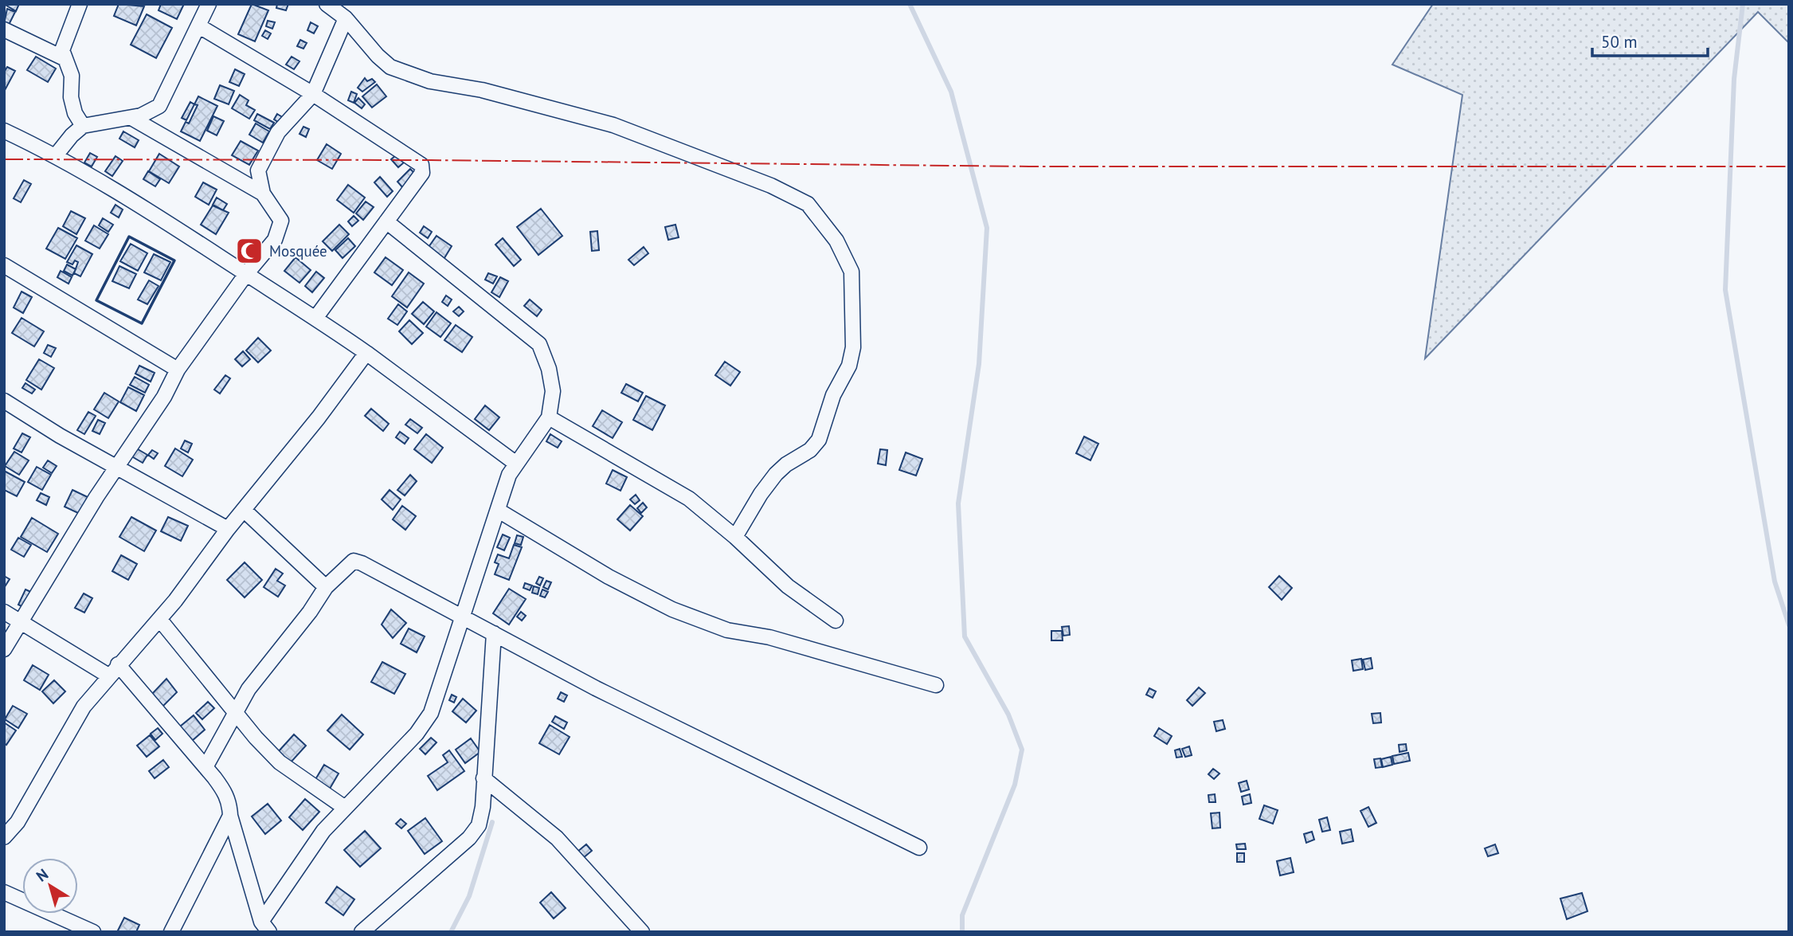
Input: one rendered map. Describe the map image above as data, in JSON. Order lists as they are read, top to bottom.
{
  "places": {
    "mosque": ["Mosquée"]
  },
  "scale_bar": "50 m",
  "north": "top left"
}
